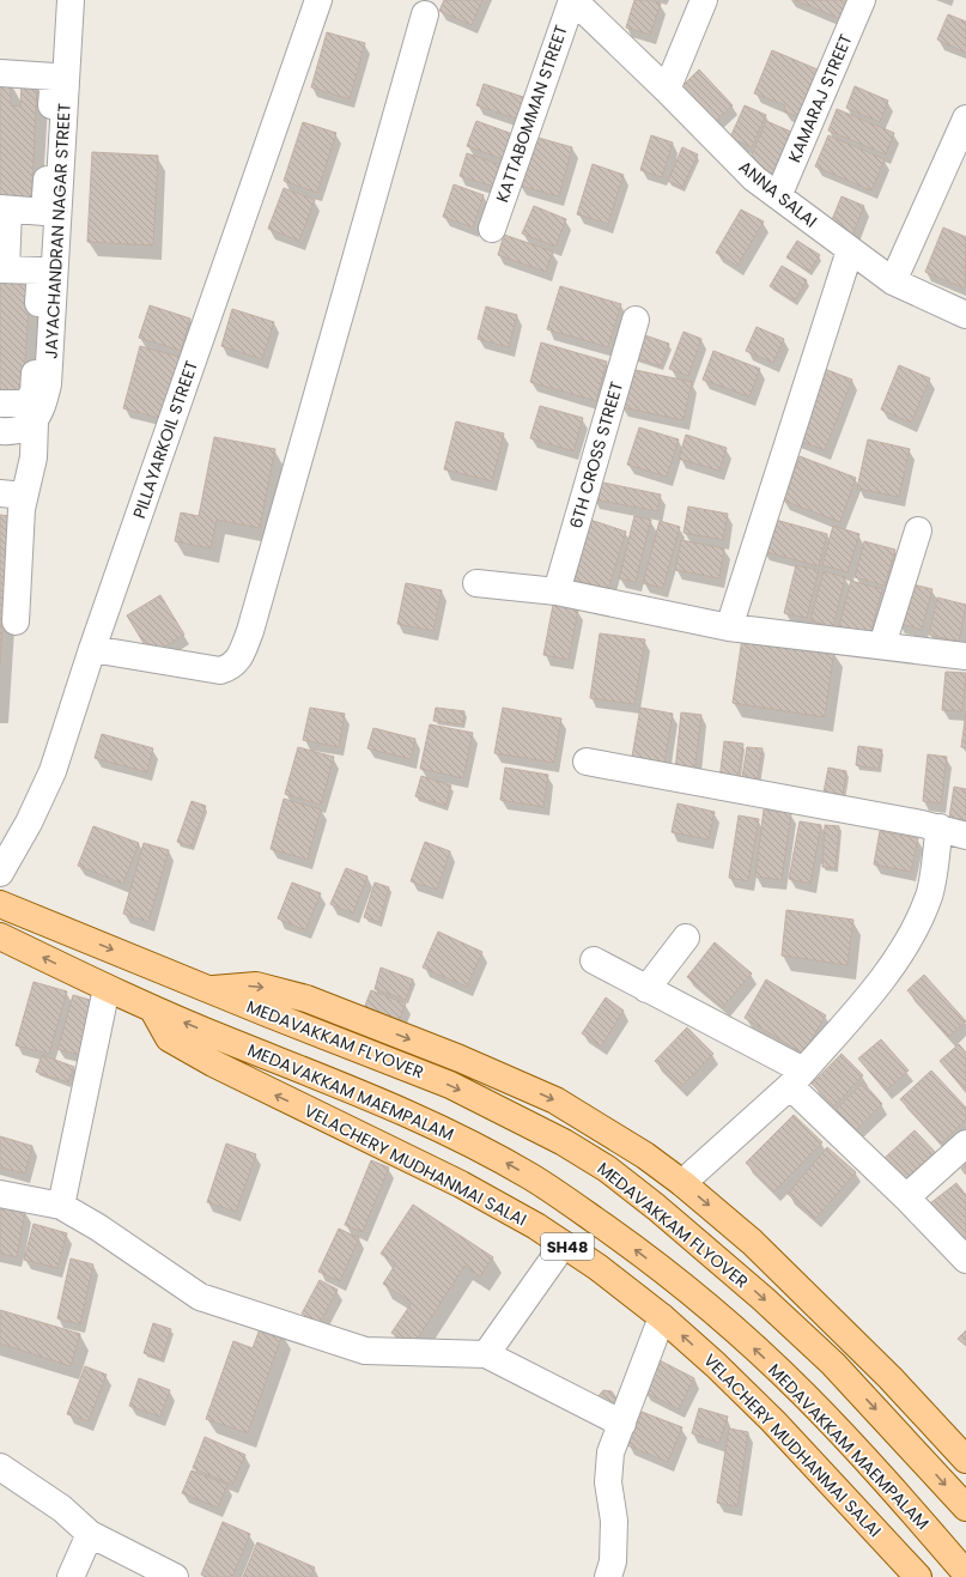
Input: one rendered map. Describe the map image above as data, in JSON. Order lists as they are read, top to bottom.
{
  "streets": {
    "main road": [
      "MEDAVAKKAM FLYOVER",
      "MEDAVAKKAM MAEMPALAM",
      "VELACHERY MUDHANMAI SALAI",
      "SH48"
    ],
    "street": [
      "KAMARAJ STREET",
      "KATTABOMMAN STREET",
      "ANNA SALAI",
      "JAYACHANDRAN NAGAR STREET",
      "PILLAYARKOIL STREET",
      "6TH CROSS STREET"
    ]
  },
  "crossings": [
    ["KAMARAJ STREET", "ANNA SALAI"],
    ["KATTABOMMAN STREET", "ANNA SALAI"],
    ["MEDAVAKKAM MAEMPALAM", "VELACHERY MUDHANMAI SALAI"]
  ]
}
